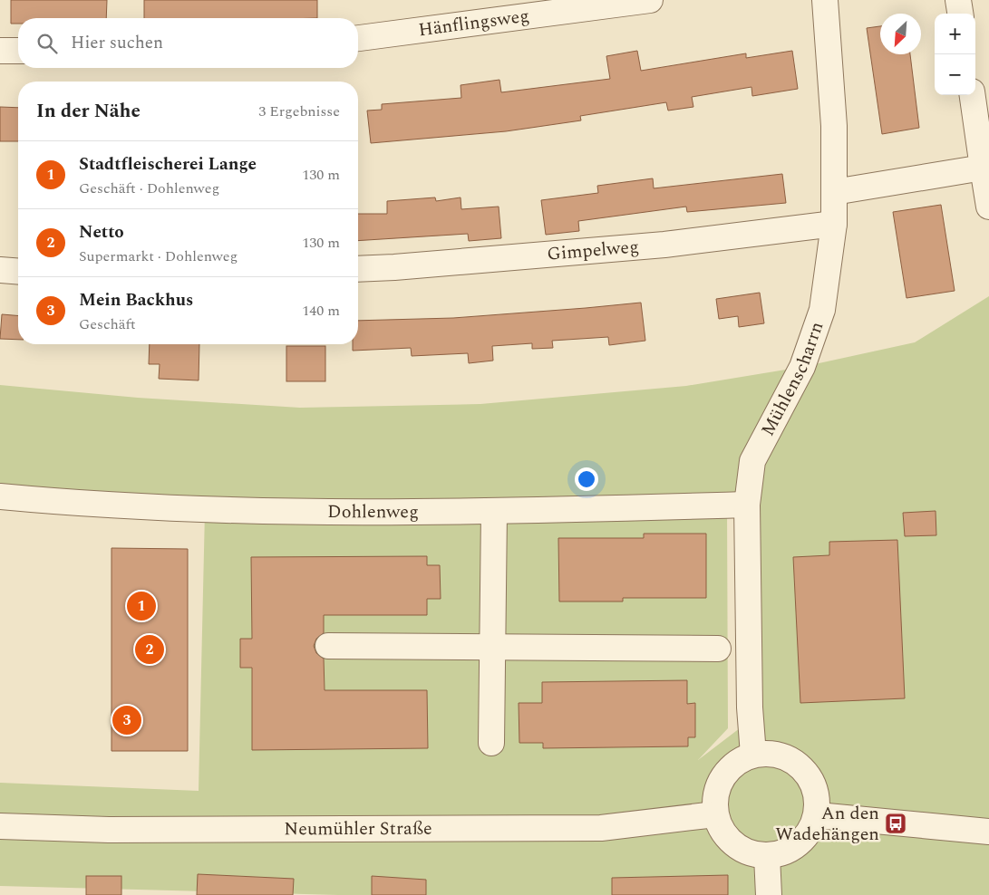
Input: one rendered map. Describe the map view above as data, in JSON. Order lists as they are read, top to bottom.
{
  "streets": {
    "street": [
      "Hänflingsweg",
      "Gimpelweg",
      "Mühlenscharrn",
      "Dohlenweg",
      "Neumühler Straße"
    ]
  },
  "crossings": [
    ["Gimpelweg", "Mühlenscharrn"],
    ["Mühlenscharrn", "Dohlenweg"],
    ["Mühlenscharrn", "Neumühler Straße"]
  ],
  "places": {
    "bus stop": ["An den Wadehängen"]
  },
  "north": "bottom left",
  "page": {
    "map_buttons": ["+", "−"],
    "search": "Hier suchen",
    "heading": ["In der Nähe", "3 Ergebnisse"],
    "list": [
      {
        "mark": "1",
        "name": "Stadtfleischerei Lange",
        "note": "Geschäft · Dohlenweg",
        "value": "130 m"
      },
      {
        "mark": "2",
        "name": "Netto",
        "note": "Supermarkt · Dohlenweg",
        "value": "130 m"
      },
      {
        "mark": "3",
        "name": "Mein Backhus",
        "note": "Geschäft",
        "value": "140 m"
      }
    ],
    "pins": ["1", "2", "3"]
  }
}
